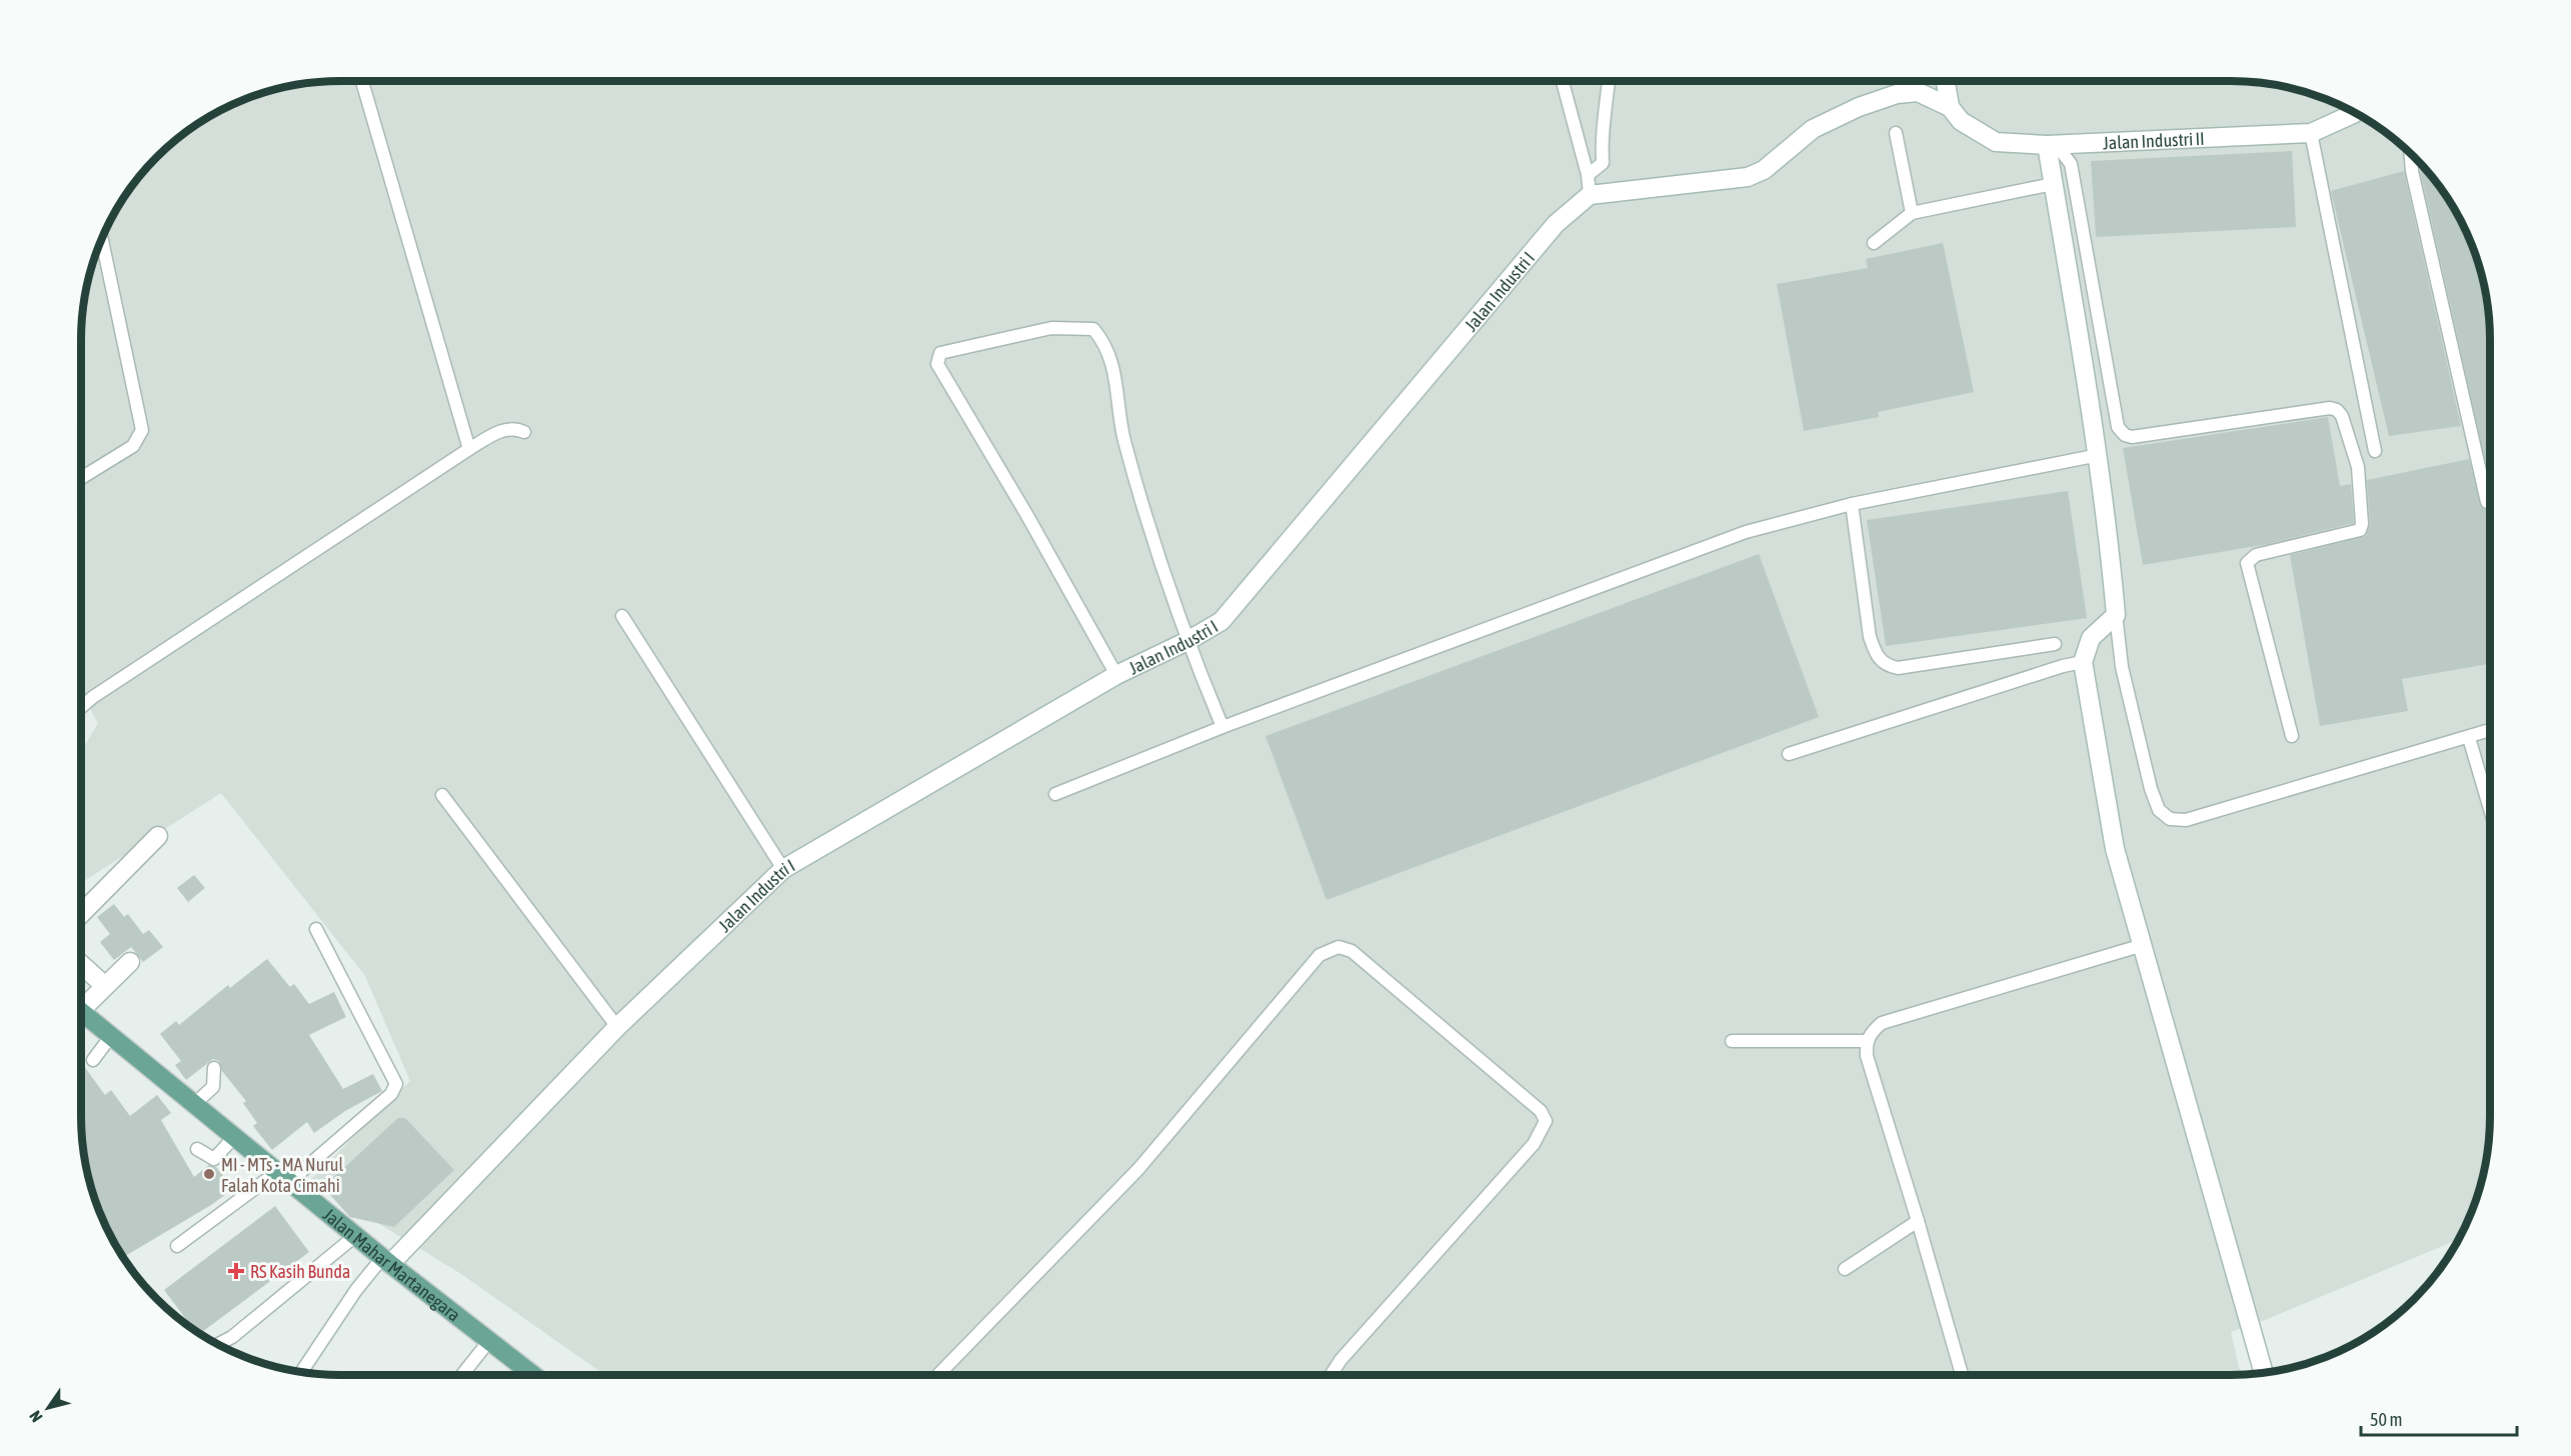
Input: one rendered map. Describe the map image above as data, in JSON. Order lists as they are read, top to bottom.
{
  "streets": {
    "main road": ["Jalan Industri II", "Jalan Industri I", "Jalan Mahar Martanegara"]
  },
  "crossings": [
    ["Jalan Industri I", "Jalan Mahar Martanegara"]
  ],
  "places": {
    "other": ["MI - MTs - MA Nurul Falah Kota Cimahi"],
    "health": ["RS Kasih Bunda"]
  },
  "scale_bar": "50 m",
  "north": "bottom left"
}
